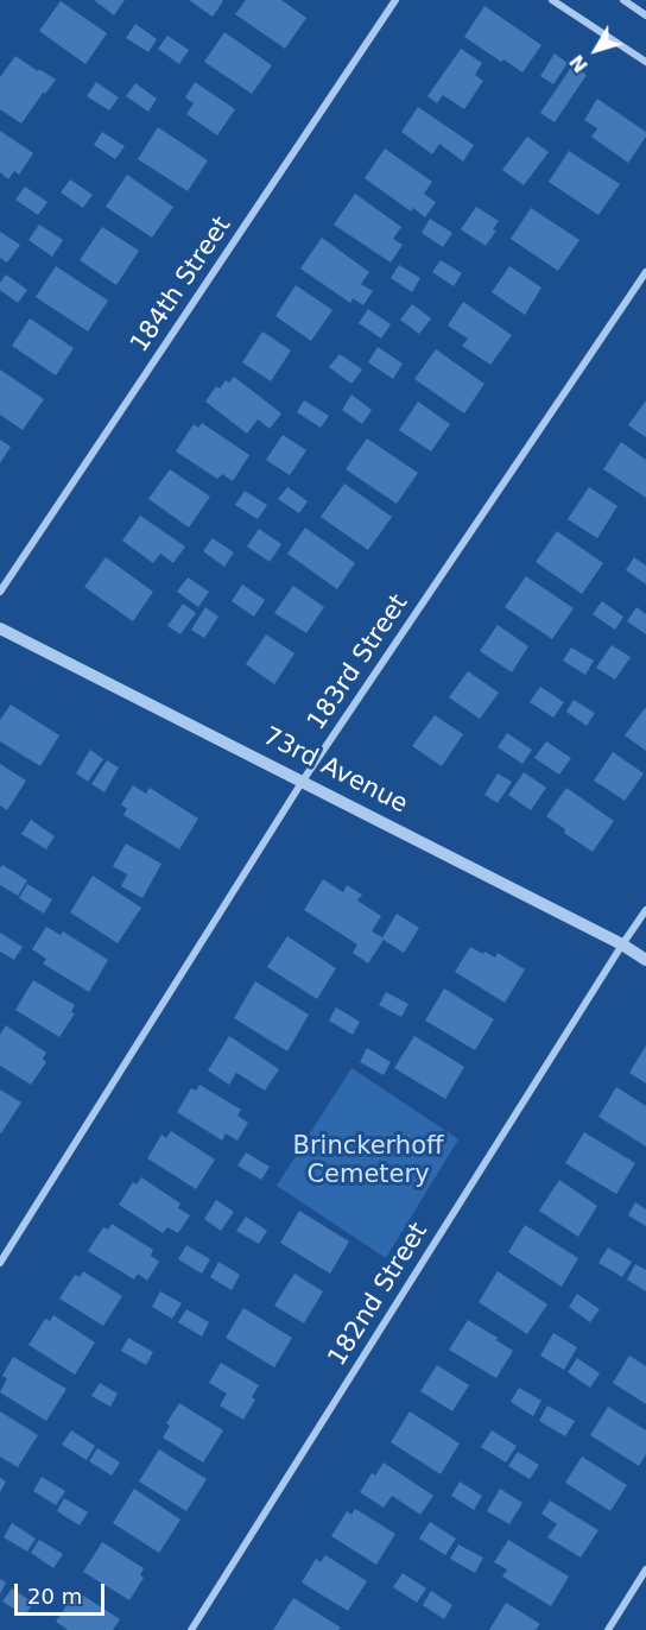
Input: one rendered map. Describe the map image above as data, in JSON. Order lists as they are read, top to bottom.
{
  "streets": {
    "street": [
      "184th Street",
      "183rd Street",
      "73rd Avenue",
      "182nd Street"
    ]
  },
  "crossings": [
    ["183rd Street", "73rd Avenue"],
    ["73rd Avenue", "182nd Street"]
  ],
  "parks": ["Brinckerhoff Cemetery"],
  "scale_bar": "20 m",
  "north": "bottom left"
}
